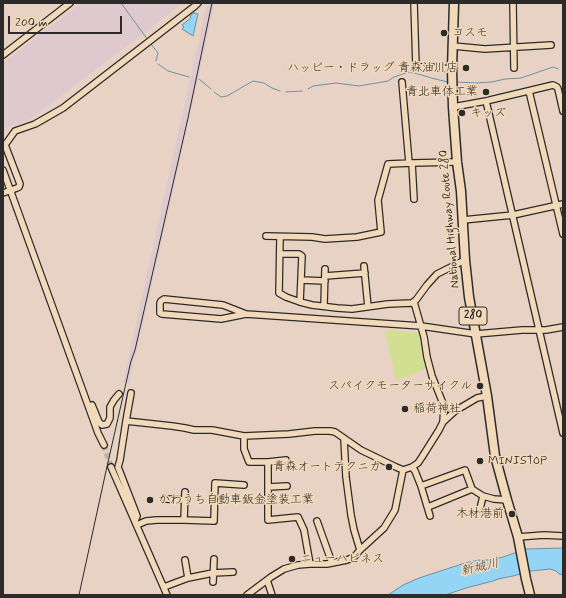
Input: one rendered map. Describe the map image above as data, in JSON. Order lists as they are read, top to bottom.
{
  "streets": {
    "highway": ["National Highway Route 280", "280"]
  },
  "water": ["新城川"],
  "places": [
    "コスモ",
    "ハッピー・ドラッグ 青森油川店",
    "青北車体工業",
    "キッズ",
    "スパイクモーターサイクル",
    "稲荷神社",
    "MINISTOP",
    "青森オートテクニカ",
    "かわうち自動車鈑金塗装工業",
    "木材港前",
    "ニューハピネス"
  ],
  "scale_bar": "200 m"
}
